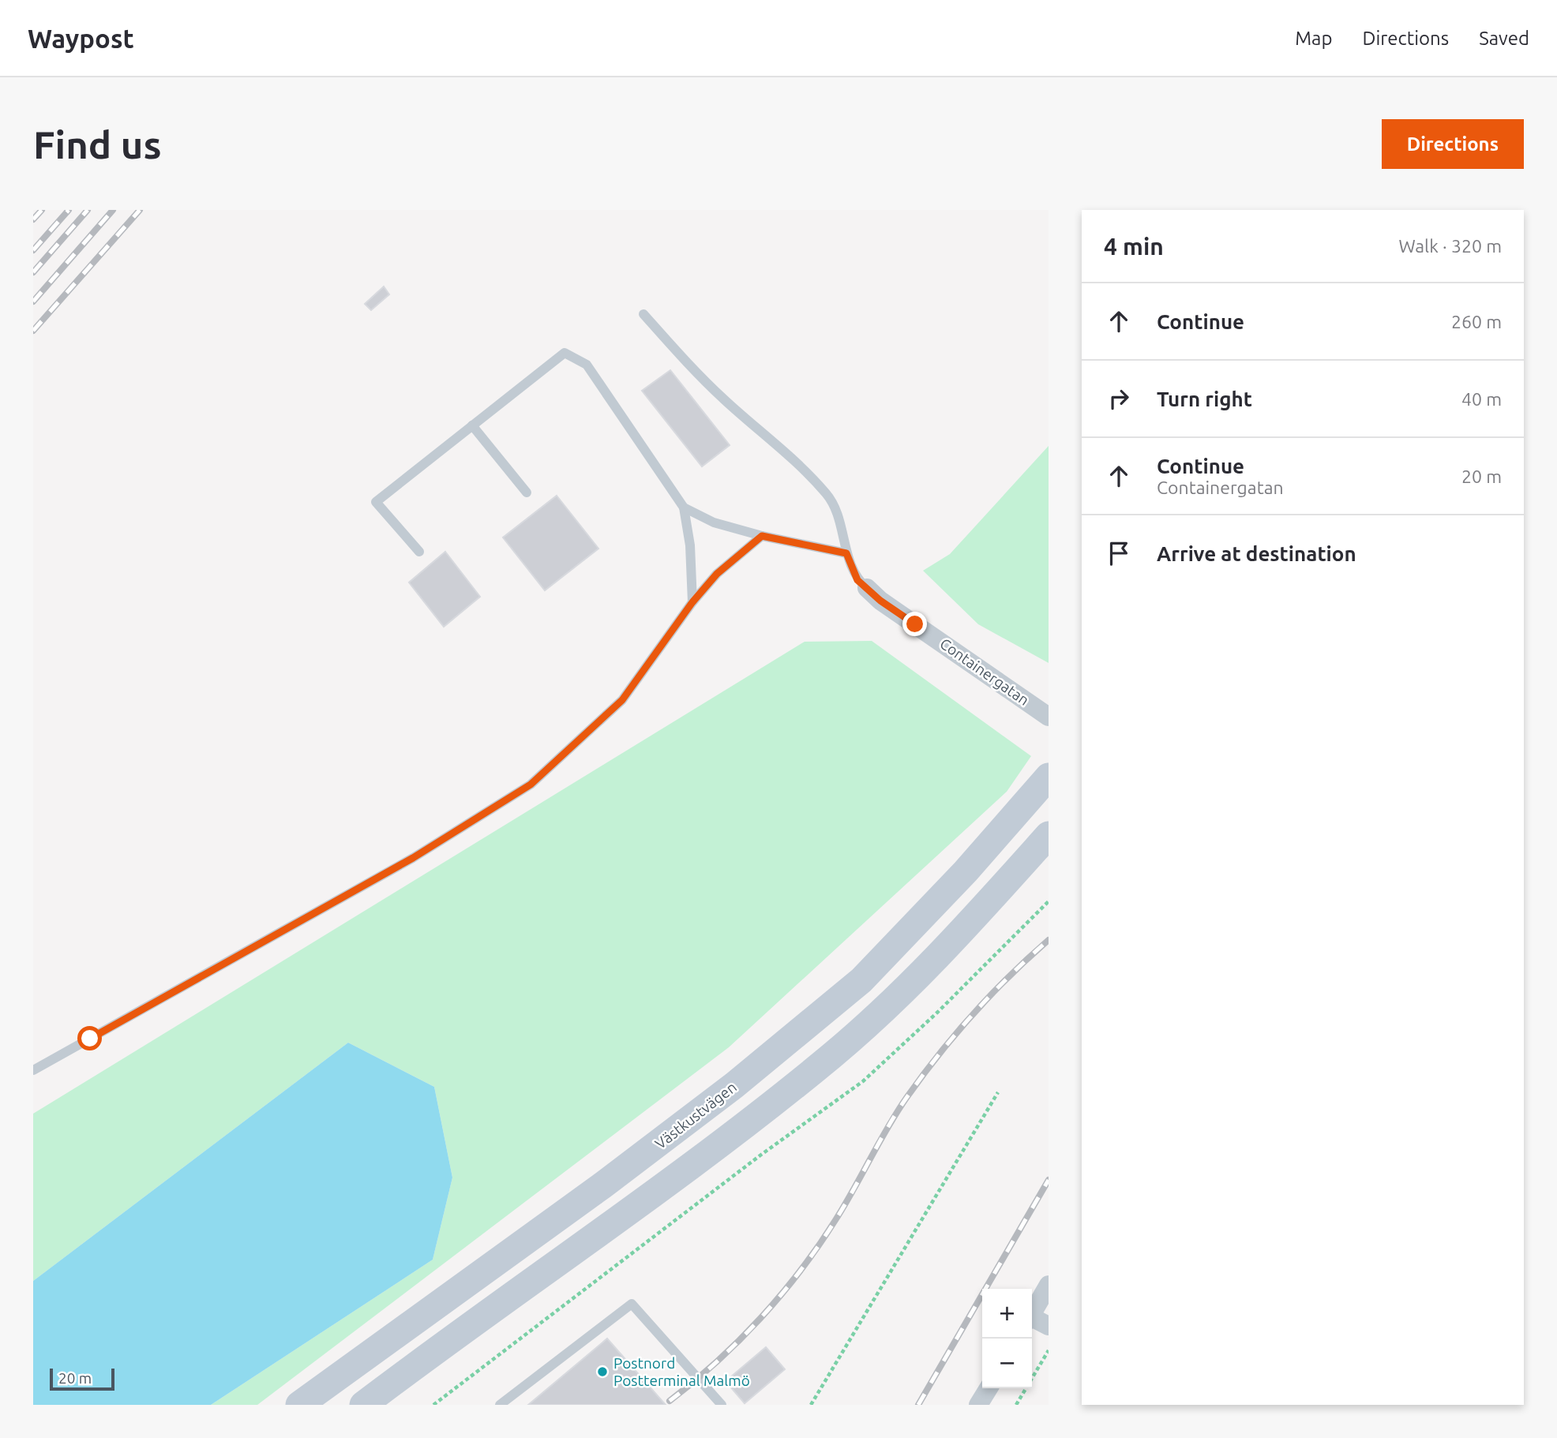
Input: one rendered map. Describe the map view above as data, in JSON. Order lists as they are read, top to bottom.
{
  "streets": {
    "main road": ["Västkustvägen"],
    "street": ["Containergatan"]
  },
  "places": ["Postnord Postterminal Malmö"],
  "scale_bar": "20 m",
  "page": {
    "header": "Waypost",
    "nav": ["Map", "Directions", "Saved"],
    "buttons": "Directions",
    "title": "Find us",
    "heading": ["4 min", "Walk · 320 m"],
    "list": [
      ["Continue", "260 m"],
      ["Turn right", "40 m"],
      ["Continue", "Containergatan", "20 m"],
      "Arrive at destination"
    ],
    "map_buttons": ["+", "−"],
    "scale": "20 m"
  }
}
